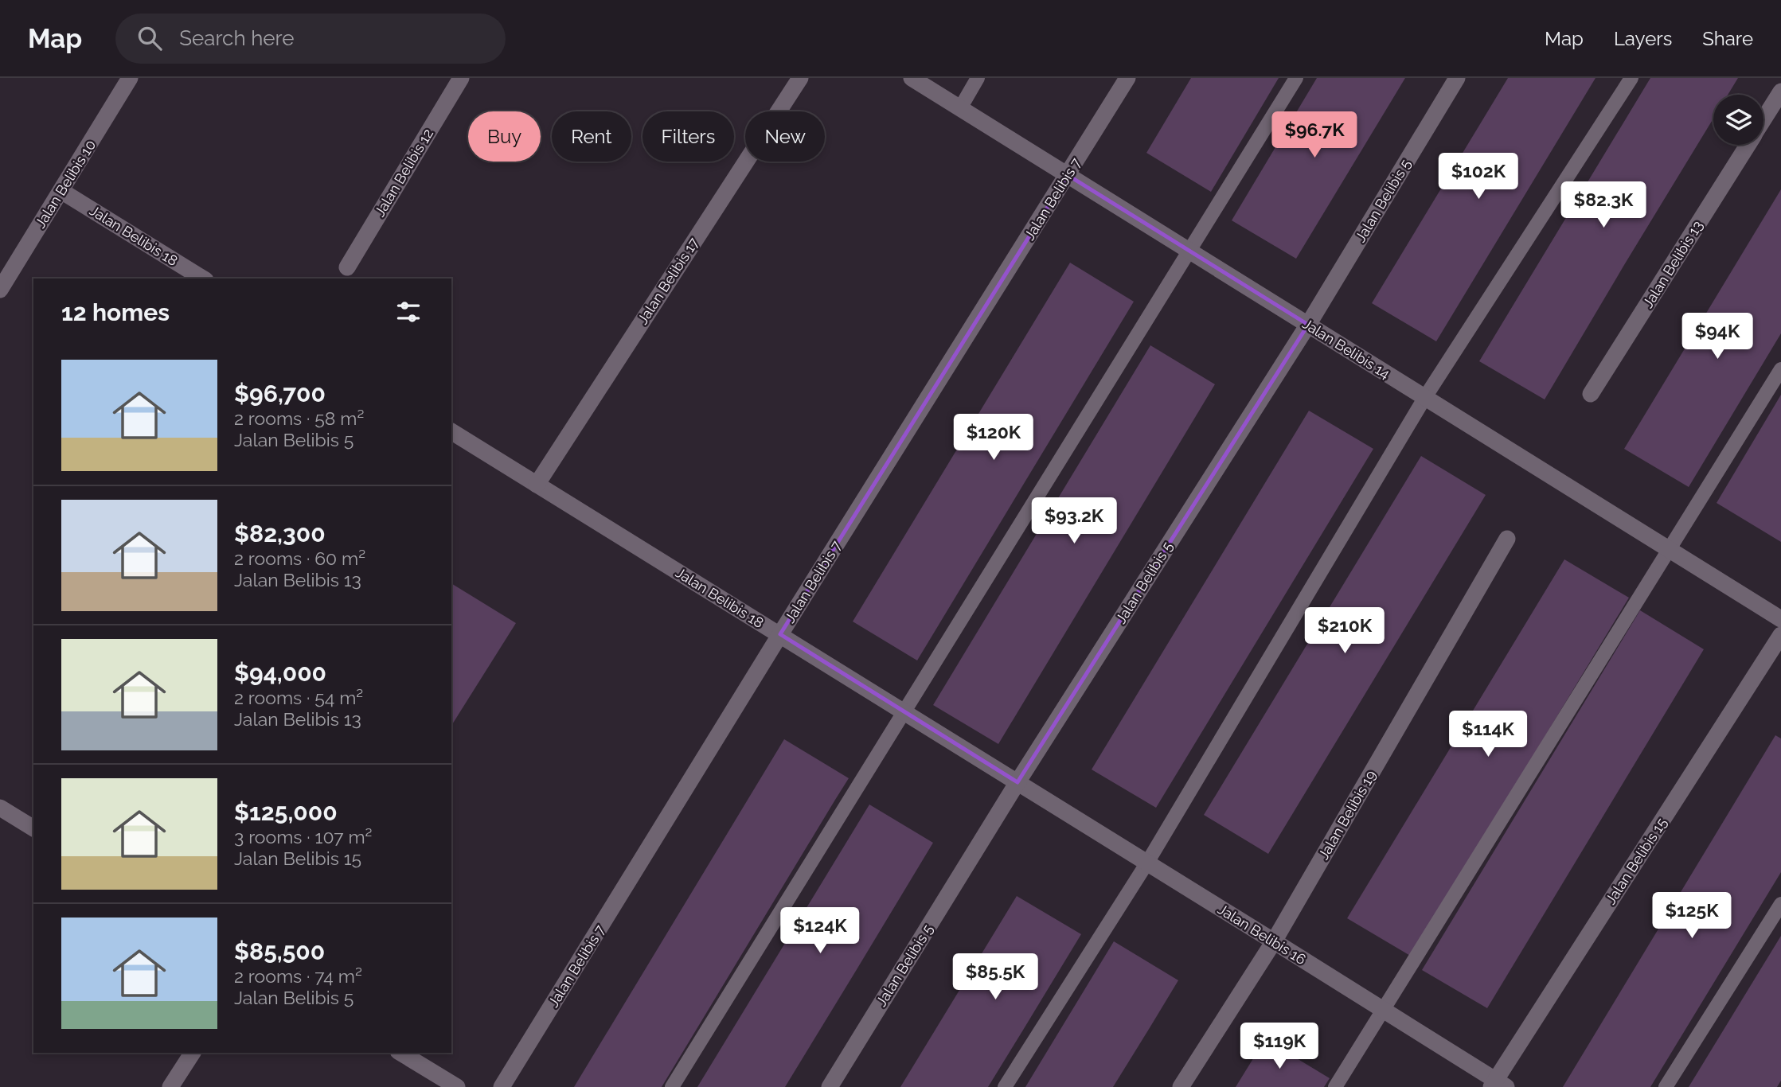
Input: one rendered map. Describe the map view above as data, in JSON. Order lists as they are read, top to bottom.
{
  "streets": {
    "street": [
      "Jalan Belibis 12",
      "Jalan Belibis 10",
      "Jalan Belibis 7",
      "Jalan Belibis 5",
      "Jalan Belibis 18",
      "Jalan Belibis 13",
      "Jalan Belibis 17",
      "Jalan Belibis 14",
      "Jalan Belibis 19",
      "Jalan Belibis 15",
      "Jalan Belibis 16"
    ]
  },
  "crossings": [
    ["Jalan Belibis 10", "Jalan Belibis 18"],
    ["Jalan Belibis 7", "Jalan Belibis 18"],
    ["Jalan Belibis 7", "Jalan Belibis 14"],
    ["Jalan Belibis 5", "Jalan Belibis 18"],
    ["Jalan Belibis 5", "Jalan Belibis 14"],
    ["Jalan Belibis 5", "Jalan Belibis 16"],
    ["Jalan Belibis 18", "Jalan Belibis 17"],
    ["Jalan Belibis 18", "Jalan Belibis 16"],
    ["Jalan Belibis 19", "Jalan Belibis 16"],
    ["Jalan Belibis 15", "Jalan Belibis 16"]
  ],
  "page": {
    "header": "Map",
    "search": "Search here",
    "nav": ["Map", "Layers", "Share"],
    "price": [
      "$96.7K",
      "$102K",
      "$82.3K",
      "$94K",
      "$120K",
      "$93.2K",
      "$210K",
      "$114K",
      "$125K",
      "$124K",
      "$85.5K",
      "$119K"
    ],
    "chip": [
      "Buy",
      "Rent",
      "Filters",
      "New"
    ],
    "heading": "12 homes",
    "list": [
      {
        "name": "$96,700",
        "note": "2 rooms · 58 m² · Jalan Belibis 5"
      },
      {
        "name": "$82,300",
        "note": "2 rooms · 60 m² · Jalan Belibis 13"
      },
      {
        "name": "$94,000",
        "note": "2 rooms · 54 m² · Jalan Belibis 13"
      },
      {
        "name": "$125,000",
        "note": "3 rooms · 107 m² · Jalan Belibis 15"
      },
      {
        "name": "$85,500",
        "note": "2 rooms · 74 m² · Jalan Belibis 5"
      }
    ]
  }
}
